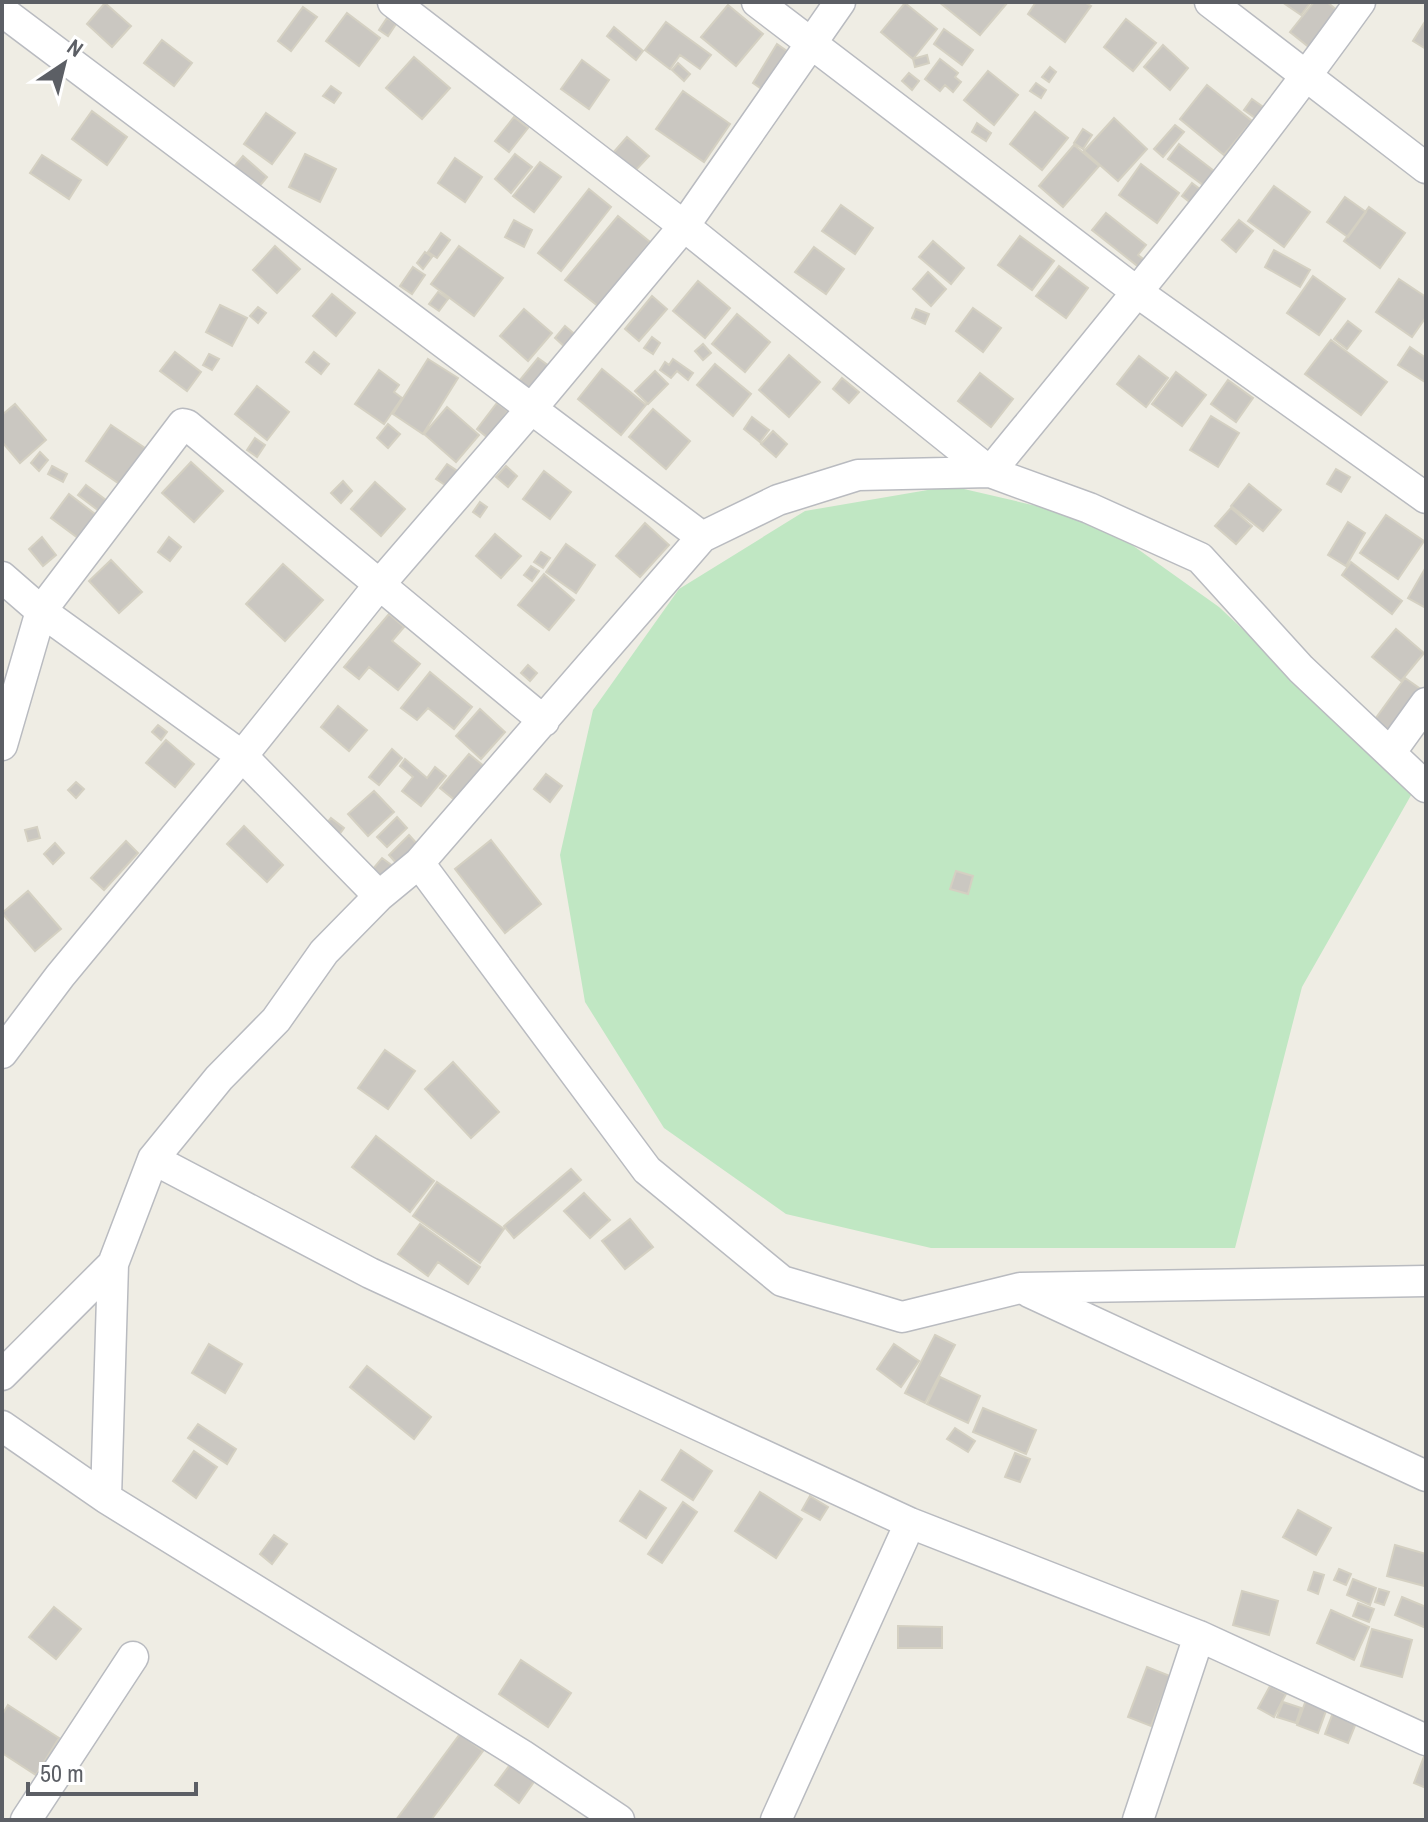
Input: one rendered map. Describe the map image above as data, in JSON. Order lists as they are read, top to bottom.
{
  "scale_bar": "50 m",
  "north": "top right"
}
